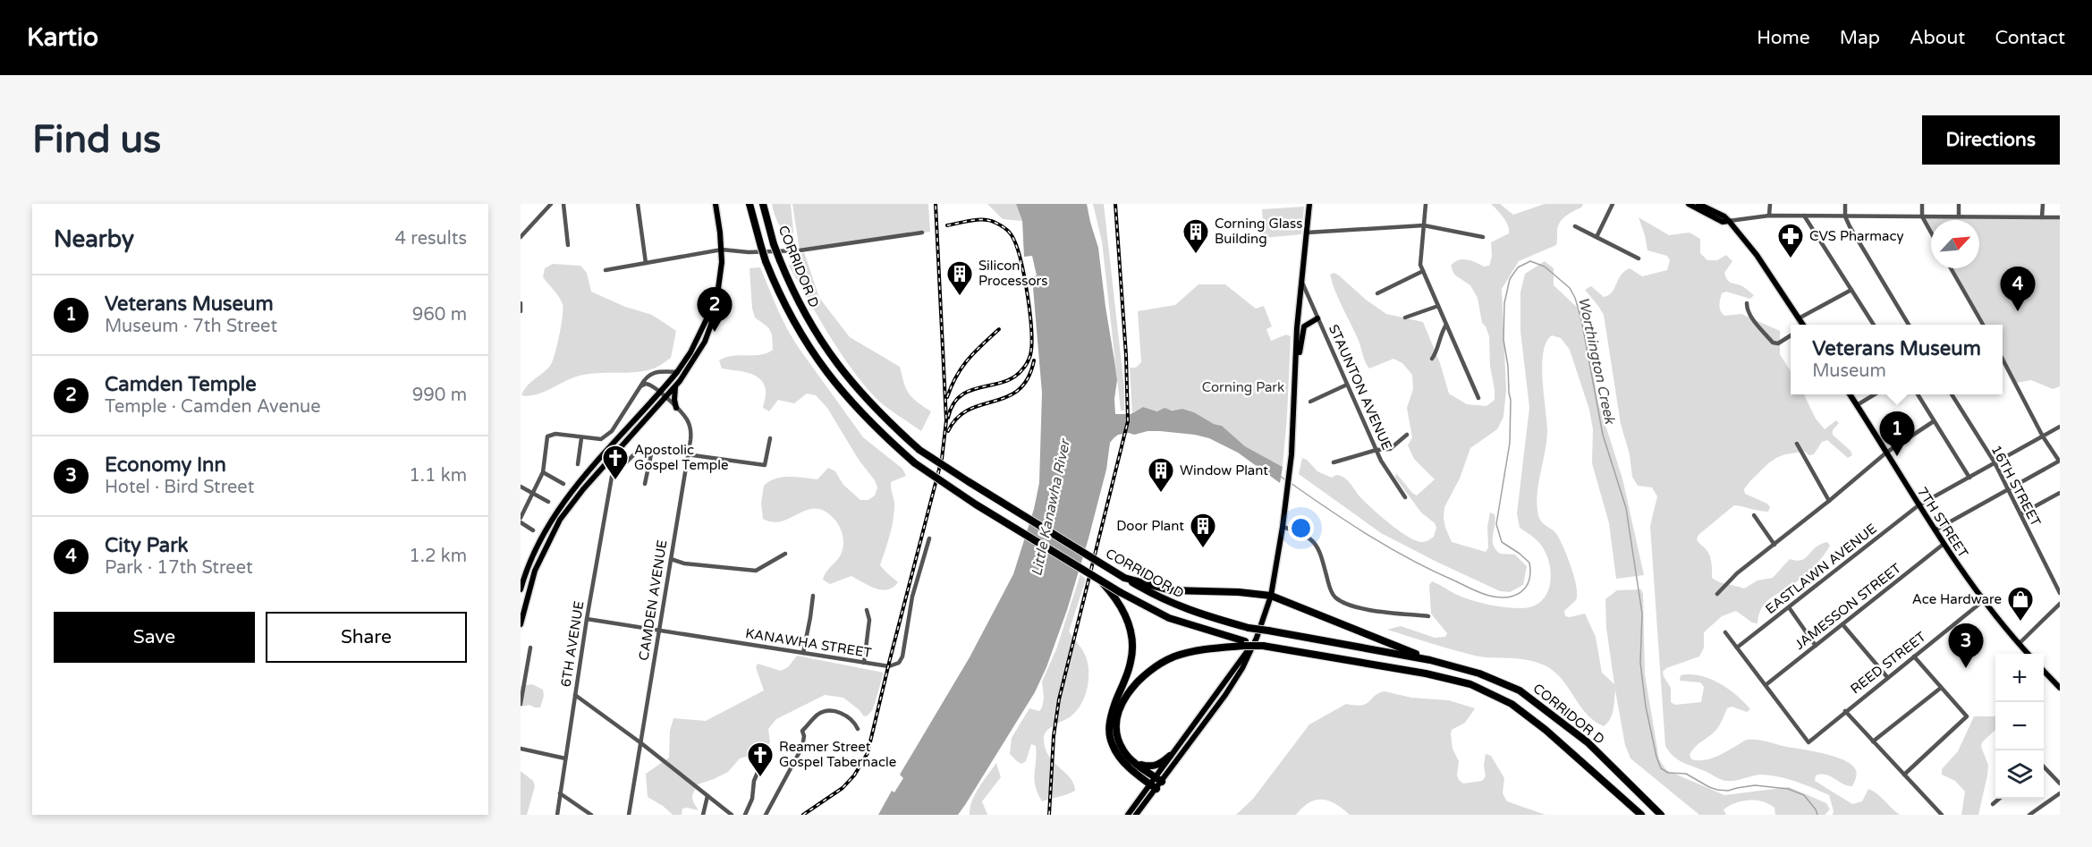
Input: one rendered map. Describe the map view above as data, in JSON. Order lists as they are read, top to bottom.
{
  "streets": {
    "highway": ["CORRIDOR D"],
    "main road": ["STAUNTON AVENUE", "7TH STREET"],
    "street": [
      "16TH STREET",
      "EASTLAWN AVENUE",
      "CAMDEN AVENUE",
      "JAMESSON STREET",
      "KANAWHA STREET",
      "6TH AVENUE",
      "REED STREET"
    ]
  },
  "crossings": [
    ["16TH STREET", "EASTLAWN AVENUE"],
    ["7TH STREET", "EASTLAWN AVENUE"],
    ["7TH STREET", "JAMESSON STREET"],
    ["7TH STREET", "REED STREET"],
    ["CAMDEN AVENUE", "KANAWHA STREET"],
    ["JAMESSON STREET", "REED STREET"],
    ["KANAWHA STREET", "6TH AVENUE"]
  ],
  "water": ["Worthington Creek", "Little Kanawha River"],
  "parks": ["Corning Park"],
  "places": {
    "building": [
      "Corning Glass Building",
      "Silicon Processors",
      "Window Plant",
      "Door Plant"
    ],
    "pharmacy": ["CVS Pharmacy"],
    "church": ["Apostolic Gospel Temple", "Reamer Street Gospel Tabernacle"],
    "shop": ["Ace Hardware"]
  },
  "north": "top right",
  "page": {
    "header": "Kartio",
    "nav": [
      "Home",
      "Map",
      "About",
      "Contact"
    ],
    "buttons": [
      "Directions",
      ["Save", "Share"]
    ],
    "title": "Find us",
    "heading": ["Nearby", "4 results"],
    "pins": [
      "4",
      "2",
      "1",
      "3"
    ],
    "list": [
      {
        "mark": "1",
        "name": "Veterans Museum",
        "note": "Museum · 7th Street",
        "value": "960 m"
      },
      {
        "mark": "2",
        "name": "Camden Temple",
        "note": "Temple · Camden Avenue",
        "value": "990 m"
      },
      {
        "mark": "3",
        "name": "Economy Inn",
        "note": "Hotel · Bird Street",
        "value": "1.1 km"
      },
      {
        "mark": "4",
        "name": "City Park",
        "note": "Park · 17th Street",
        "value": "1.2 km"
      }
    ],
    "popup": ["Veterans Museum", "Museum"],
    "map_buttons": ["+", "−"]
  }
}
